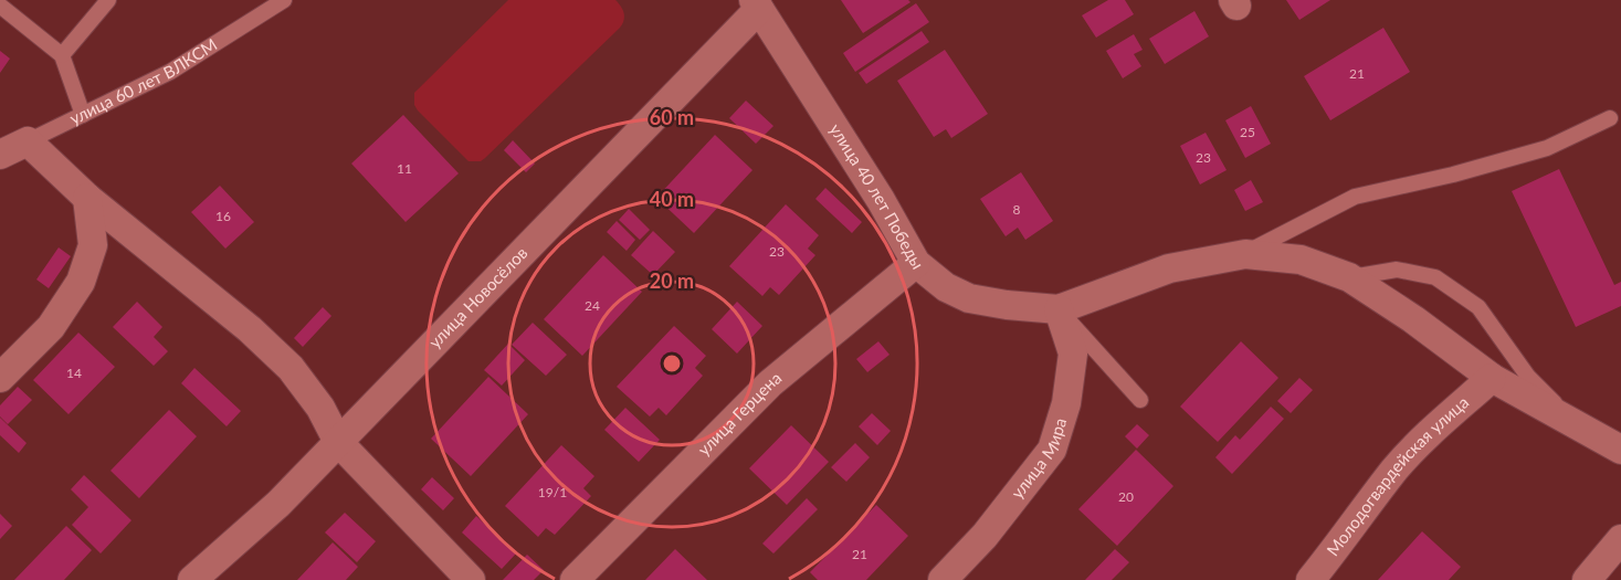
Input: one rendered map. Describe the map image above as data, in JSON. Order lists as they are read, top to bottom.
{
  "streets": {
    "street": [
      "улица 60 лет ВЛКСМ",
      "улица 40 лет Победы",
      "улица Новосёлов",
      "улица Герцена",
      "улица Мира",
      "Молодогвардейская улица"
    ]
  },
  "crossings": [
    ["улица 40 лет Победы", "улица Новосёлов"],
    ["улица 40 лет Победы", "улица Герцена"],
    ["улица 40 лет Победы", "улица Мира"]
  ],
  "house_numbers": [
    "21",
    "25",
    "23",
    "11",
    "8",
    "16",
    "23",
    "24",
    "14",
    "19/1",
    "20",
    "21"
  ],
  "rings": ["60 m", "40 m", "20 m"]
}
